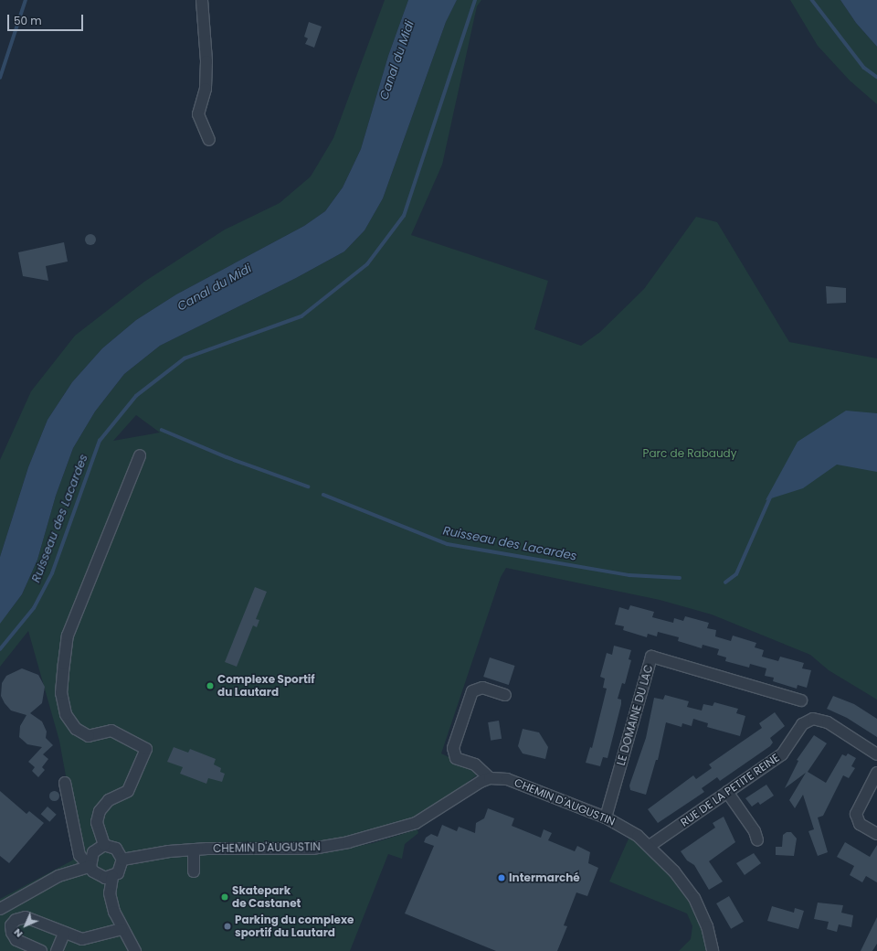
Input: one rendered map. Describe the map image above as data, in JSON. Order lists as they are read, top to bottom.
{
  "streets": {
    "street": ["LE DOMAINE DU LAC", "RUE DE LA PETITE REINE", "CHEMIN D'AUGUSTIN"]
  },
  "crossings": [
    ["LE DOMAINE DU LAC", "CHEMIN D'AUGUSTIN"],
    ["RUE DE LA PETITE REINE", "CHEMIN D'AUGUSTIN"]
  ],
  "water": ["Canal du Midi", "Ruisseau des Lacardes"],
  "parks": ["Parc de Rabaudy"],
  "places": [
    "Complexe Sportif du Lautard",
    "Intermarché",
    "Skatepark de Castanet",
    "Parking du complexe sportif du Lautard"
  ],
  "scale_bar": "50 m",
  "north": "bottom left"
}
